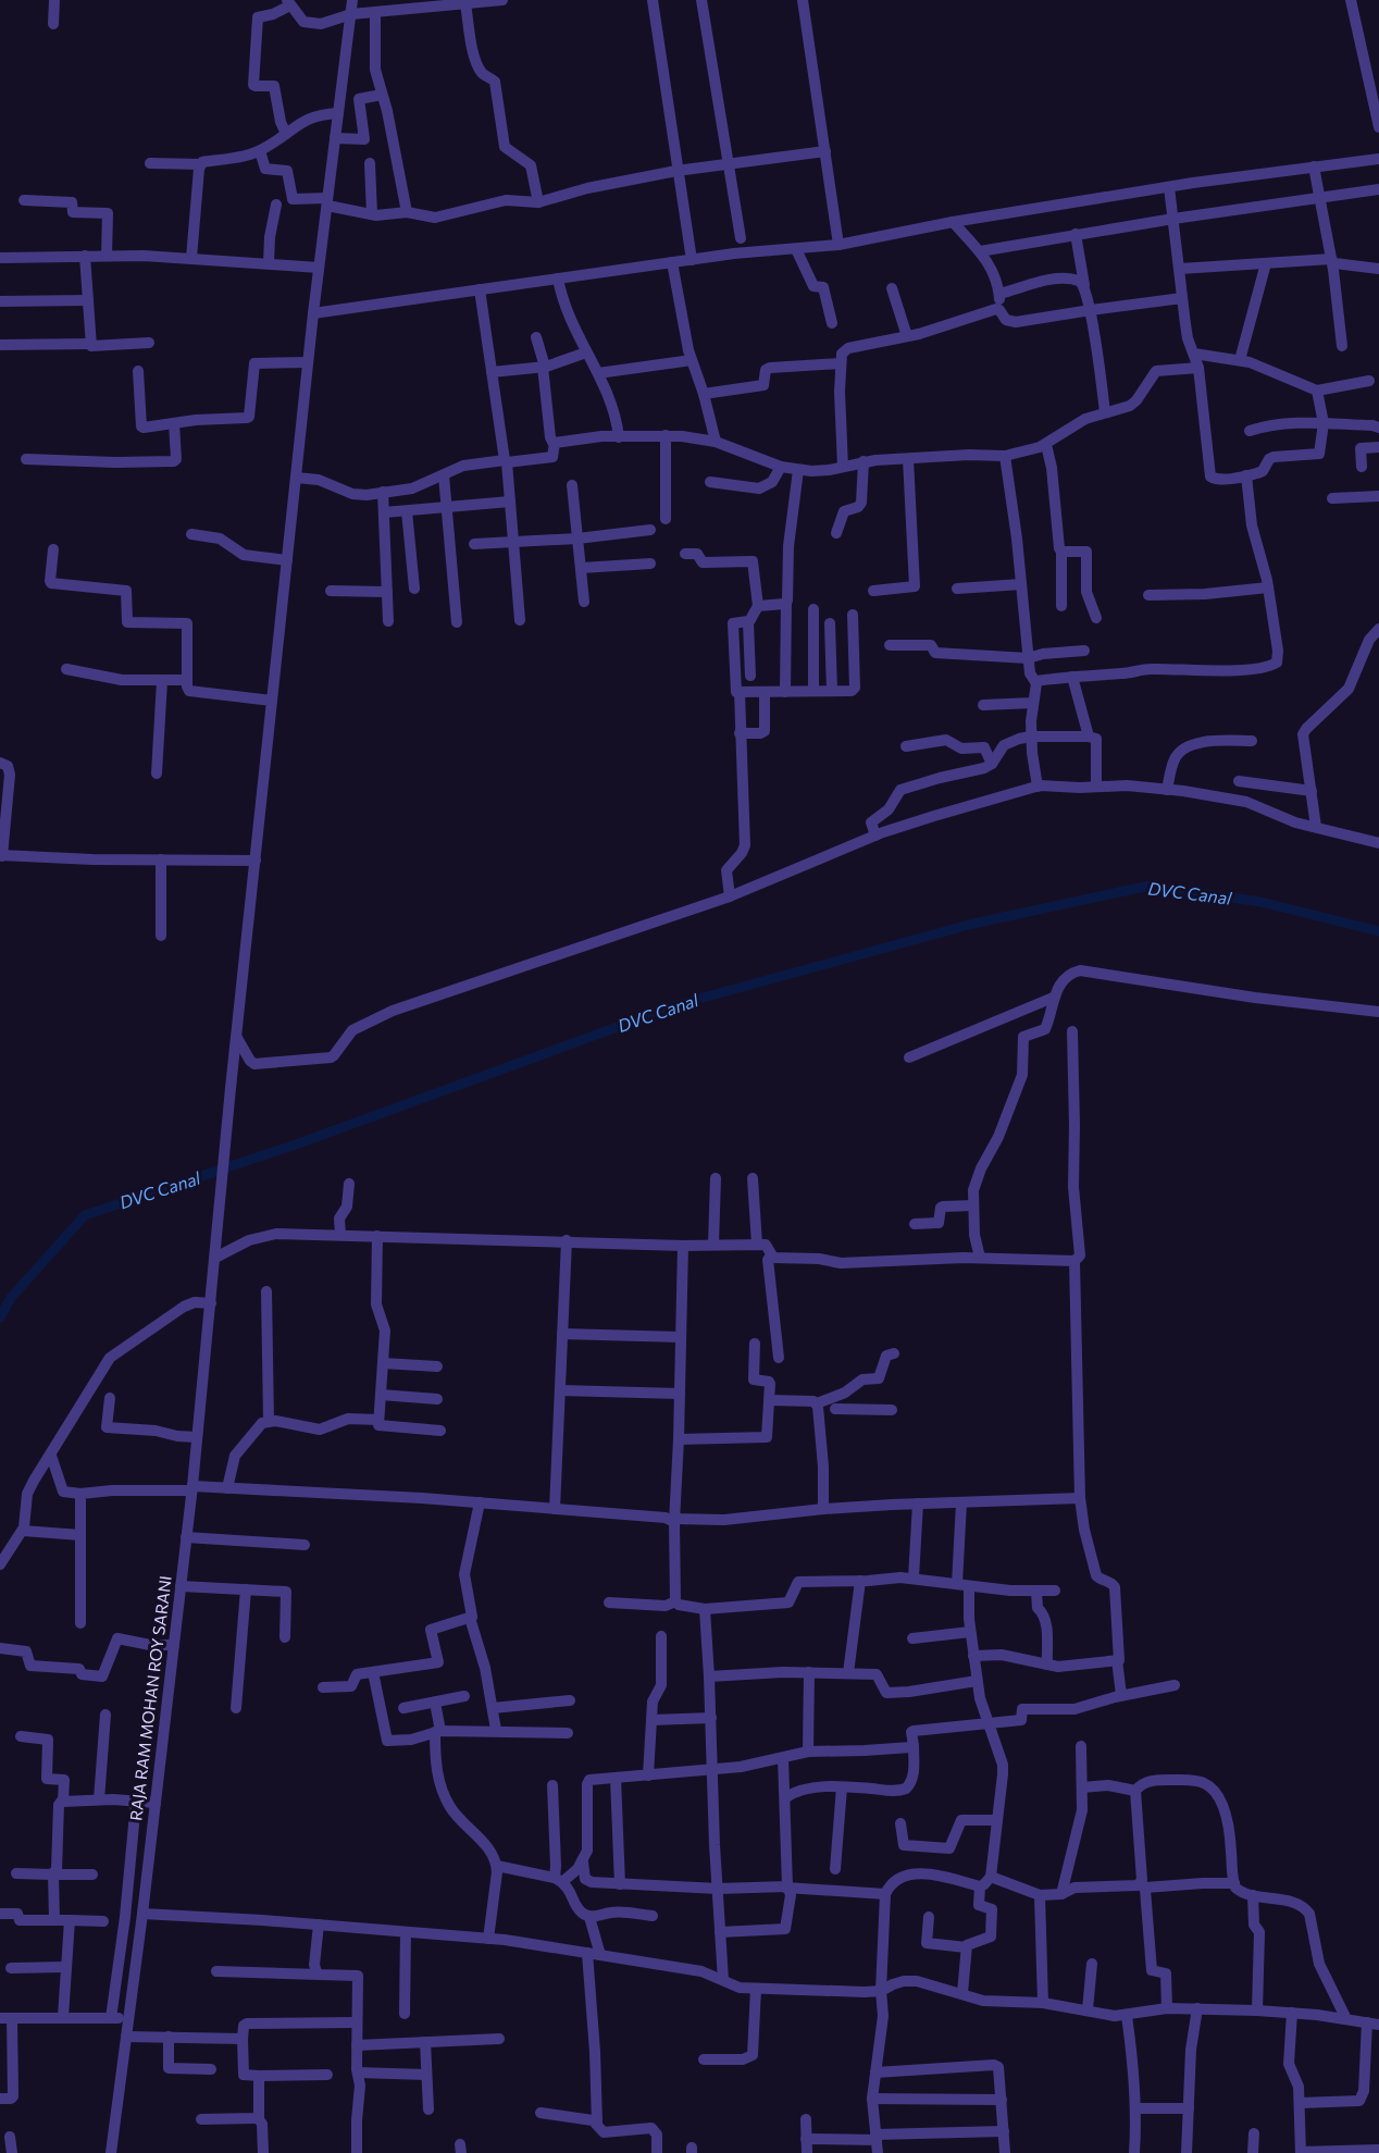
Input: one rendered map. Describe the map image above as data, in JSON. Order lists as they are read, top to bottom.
{
  "streets": {
    "street": ["RAJA RAM MOHAN ROY SARANI"]
  },
  "water": ["DVC Canal"]
}
